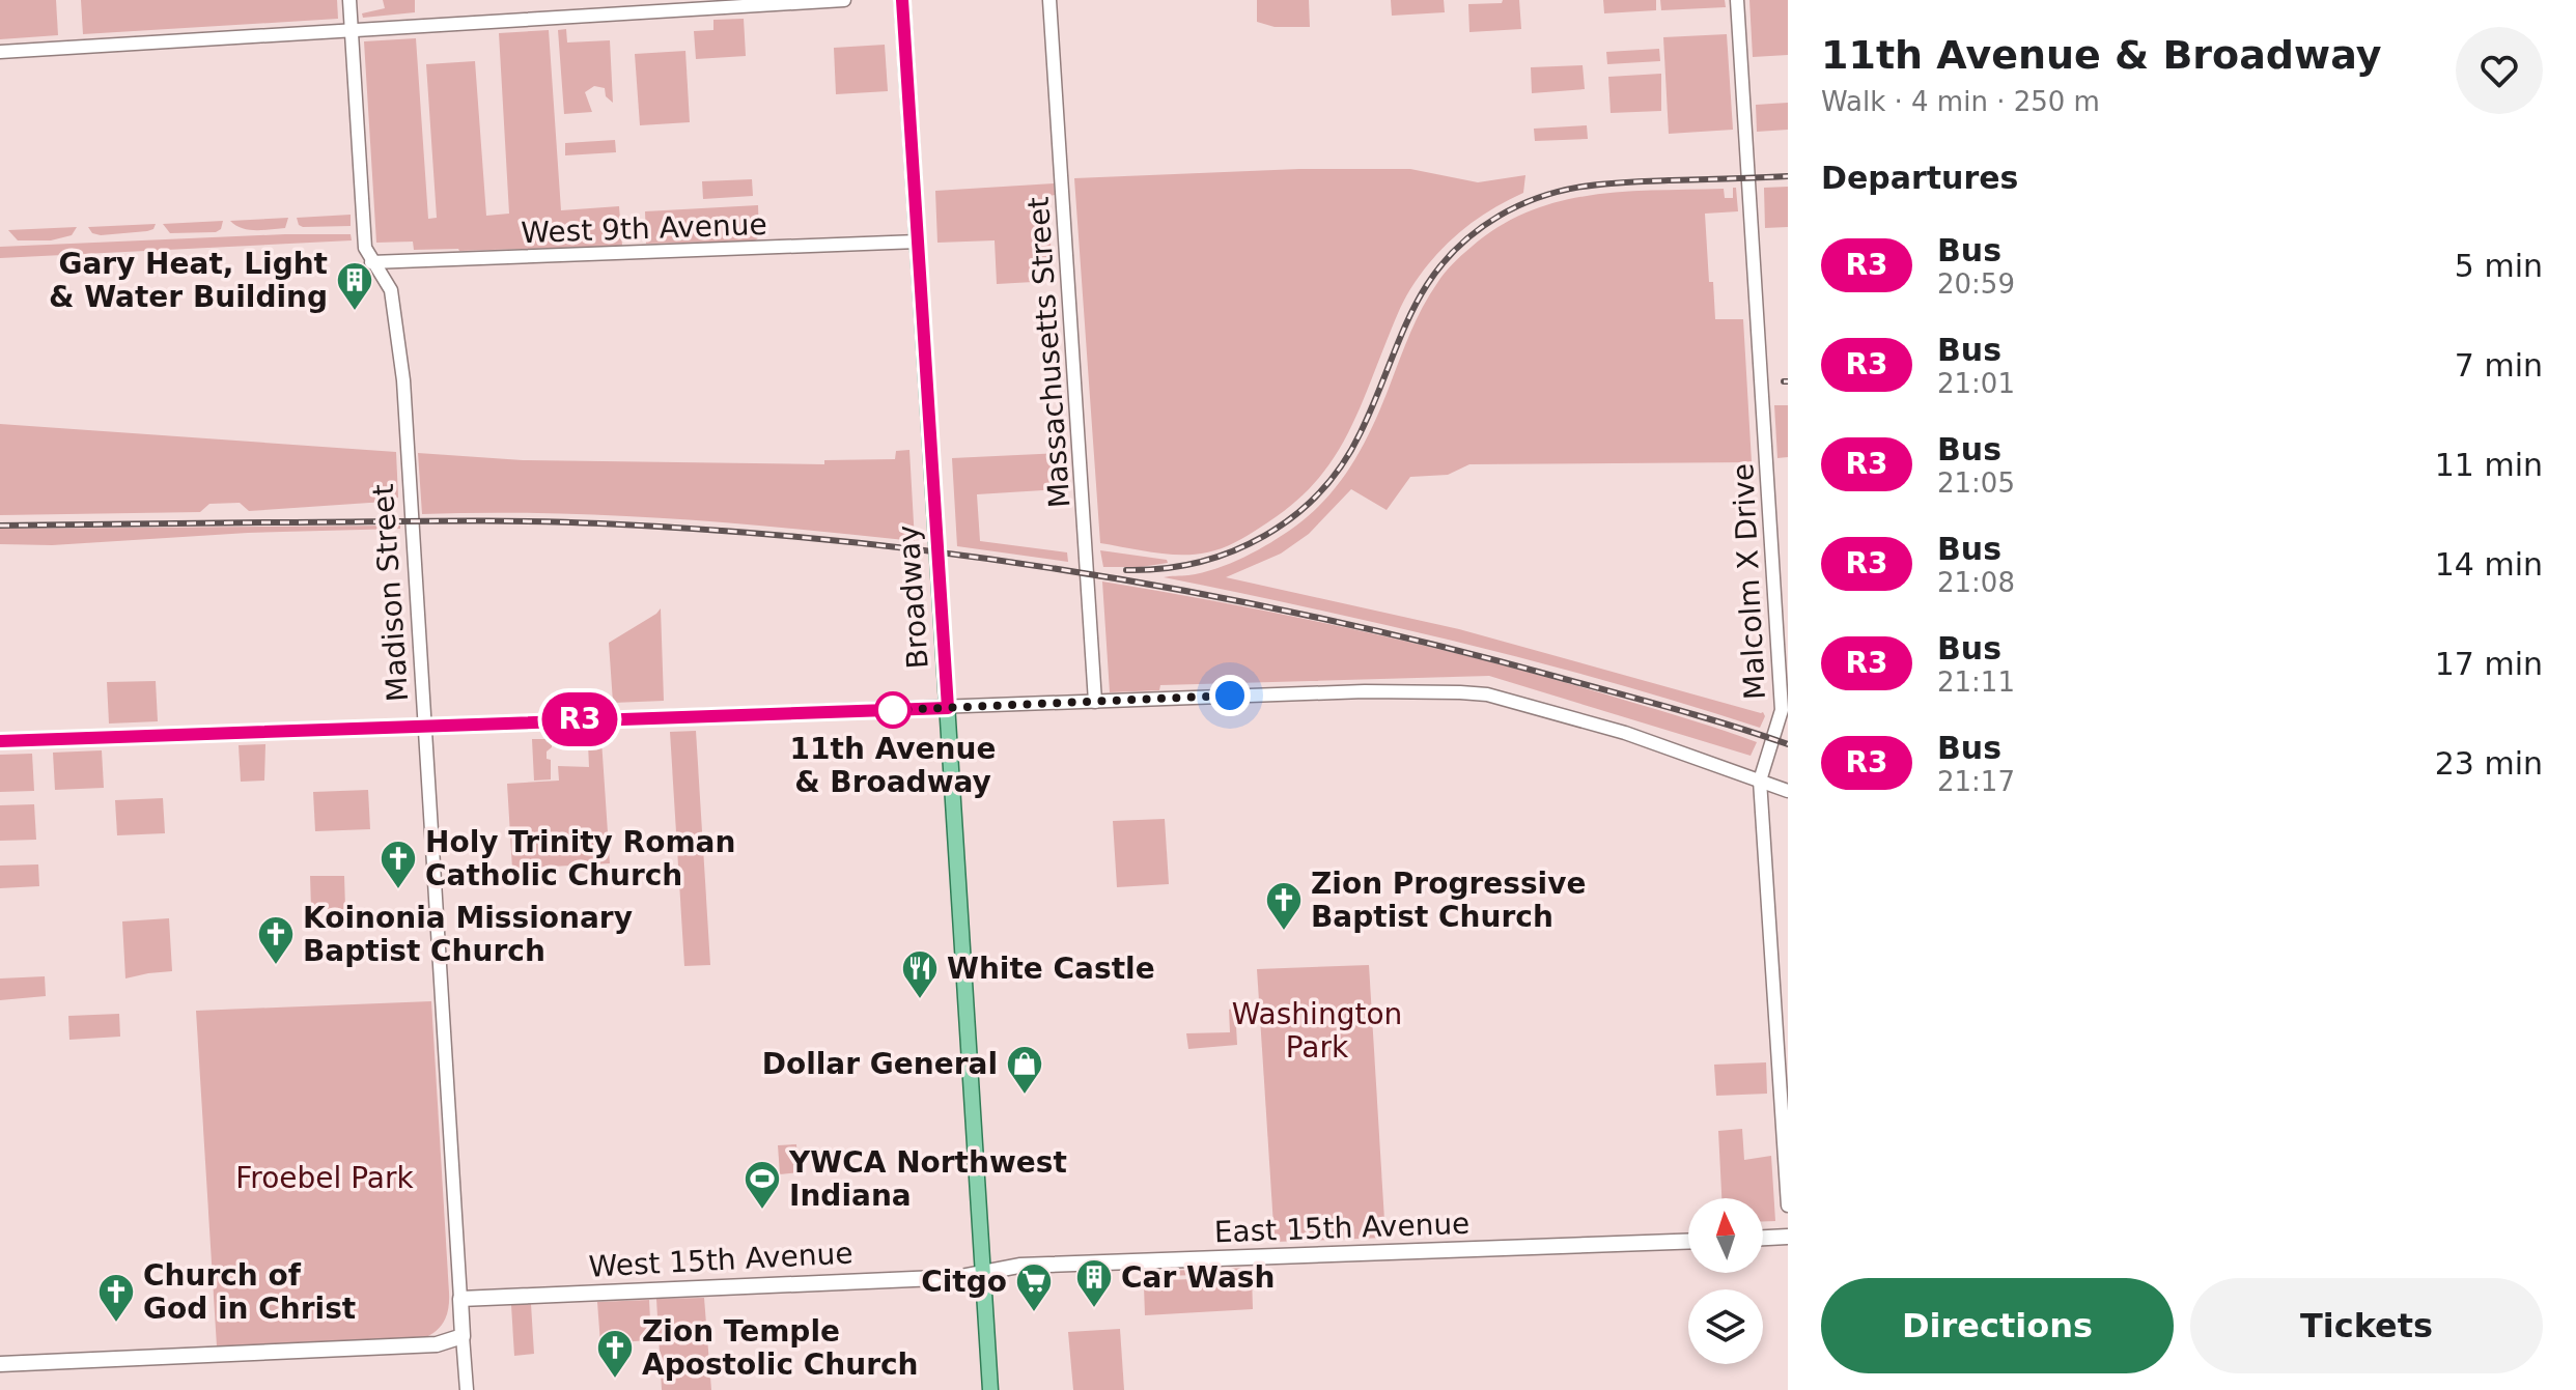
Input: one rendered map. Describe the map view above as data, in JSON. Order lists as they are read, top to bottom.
{
  "streets": {
    "main road": [
      "Madison Street",
      "Broadway",
      "East 15th Avenue",
      "West 15th Avenue"
    ],
    "street": ["West 9th Avenue", "Massachusetts Street", "Malcolm X Drive"]
  },
  "crossings": [
    ["West 9th Avenue", "Madison Street"],
    ["West 9th Avenue", "Broadway"],
    ["Madison Street", "West 15th Avenue"],
    ["Broadway", "East 15th Avenue"],
    ["Broadway", "West 15th Avenue"],
    ["East 15th Avenue", "West 15th Avenue"]
  ],
  "parks": ["Washington Park", "Froebel Park"],
  "places": {
    "building": ["Gary Heat, Light & Water Building", "Car Wash"],
    "other": ["11th Avenue & Broadway"],
    "church": [
      "Holy Trinity Roman Catholic Church",
      "Zion Progressive Baptist Church",
      "Koinonia Missionary Baptist Church",
      "Church of God in Christ",
      "Zion Temple Apostolic Church"
    ],
    "restaurant": ["White Castle"],
    "shop": ["Dollar General"],
    "sports": ["YWCA Northwest Indiana"],
    "supermarket": ["Citgo"]
  },
  "lines": ["bus line R3"],
  "north": "top",
  "page": {
    "on_map": "R3",
    "heading": [
      ["11th Avenue & Broadway", "Walk · 4 min · 250 m"],
      "Departures"
    ],
    "list": [
      {
        "mark": "R3",
        "name": "Bus",
        "note": "20:59",
        "value": "5 min"
      },
      {
        "mark": "R3",
        "name": "Bus",
        "note": "21:01",
        "value": "7 min"
      },
      {
        "mark": "R3",
        "name": "Bus",
        "note": "21:05",
        "value": "11 min"
      },
      {
        "mark": "R3",
        "name": "Bus",
        "note": "21:08",
        "value": "14 min"
      },
      {
        "mark": "R3",
        "name": "Bus",
        "note": "21:11",
        "value": "17 min"
      },
      {
        "mark": "R3",
        "name": "Bus",
        "note": "21:17",
        "value": "23 min"
      }
    ],
    "buttons": ["Directions", "Tickets"]
  }
}
